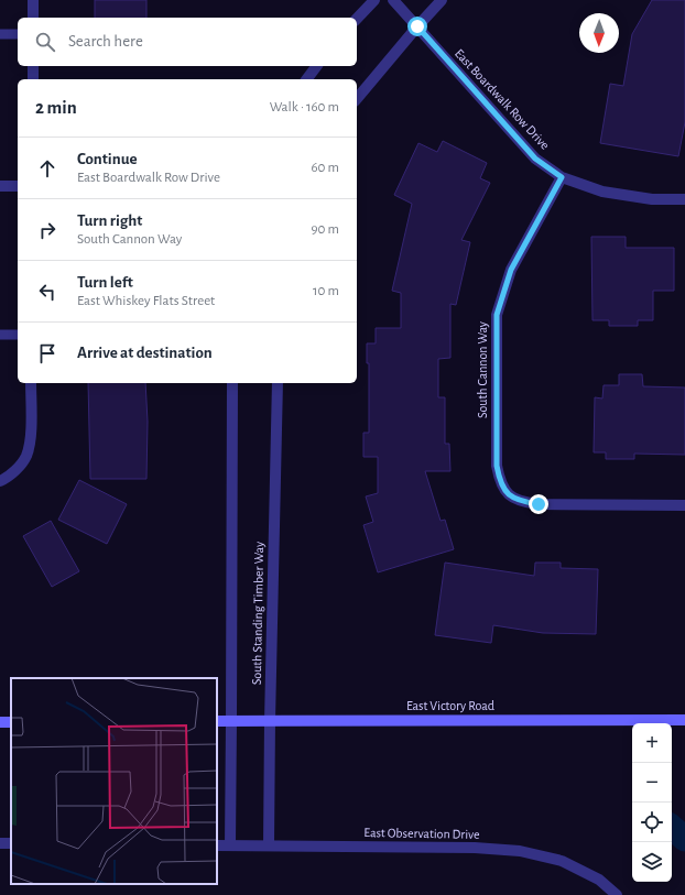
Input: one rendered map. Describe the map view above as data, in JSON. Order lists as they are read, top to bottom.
{
  "streets": {
    "main road": ["East Victory Road"],
    "street": [
      "East Boardwalk Row Drive",
      "South Cannon Way",
      "South Standing Timber Way",
      "East Observation Drive"
    ]
  },
  "crossings": [
    ["East Boardwalk Row Drive", "South Cannon Way"],
    ["South Standing Timber Way", "East Victory Road"],
    ["South Standing Timber Way", "East Observation Drive"]
  ],
  "north": "bottom",
  "page": {
    "search": "Search here",
    "heading": ["2 min", "Walk · 160 m"],
    "list": [
      ["Continue", "East Boardwalk Row Drive", "60 m"],
      ["Turn right", "South Cannon Way", "90 m"],
      ["Turn left", "East Whiskey Flats Street", "10 m"],
      "Arrive at destination"
    ],
    "map_buttons": ["+", "−"]
  }
}
